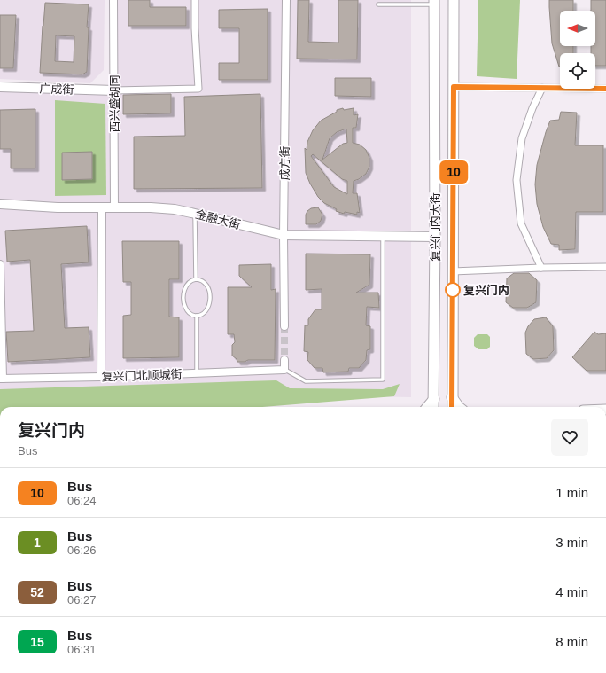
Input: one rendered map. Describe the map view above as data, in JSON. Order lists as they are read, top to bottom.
{
  "streets": {
    "main road": ["广成街", "金融大街", "复兴门内大街"],
    "street": ["西兴盛胡同", "成方街", "复兴门北顺城街"]
  },
  "crossings": [
    ["广成街", "西兴盛胡同"],
    ["西兴盛胡同", "金融大街"],
    ["成方街", "金融大街"],
    ["金融大街", "复兴门内大街"]
  ],
  "places": ["复兴门内"],
  "lines": ["bus line 10"],
  "north": "left",
  "page": {
    "on_map": "10",
    "heading": ["复兴门内", "Bus"],
    "list": [
      {
        "mark": "10",
        "name": "Bus",
        "note": "06:24",
        "value": "1 min"
      },
      {
        "mark": "1",
        "name": "Bus",
        "note": "06:26",
        "value": "3 min"
      },
      {
        "mark": "52",
        "name": "Bus",
        "note": "06:27",
        "value": "4 min"
      },
      {
        "mark": "15",
        "name": "Bus",
        "note": "06:31",
        "value": "8 min"
      }
    ]
  }
}
